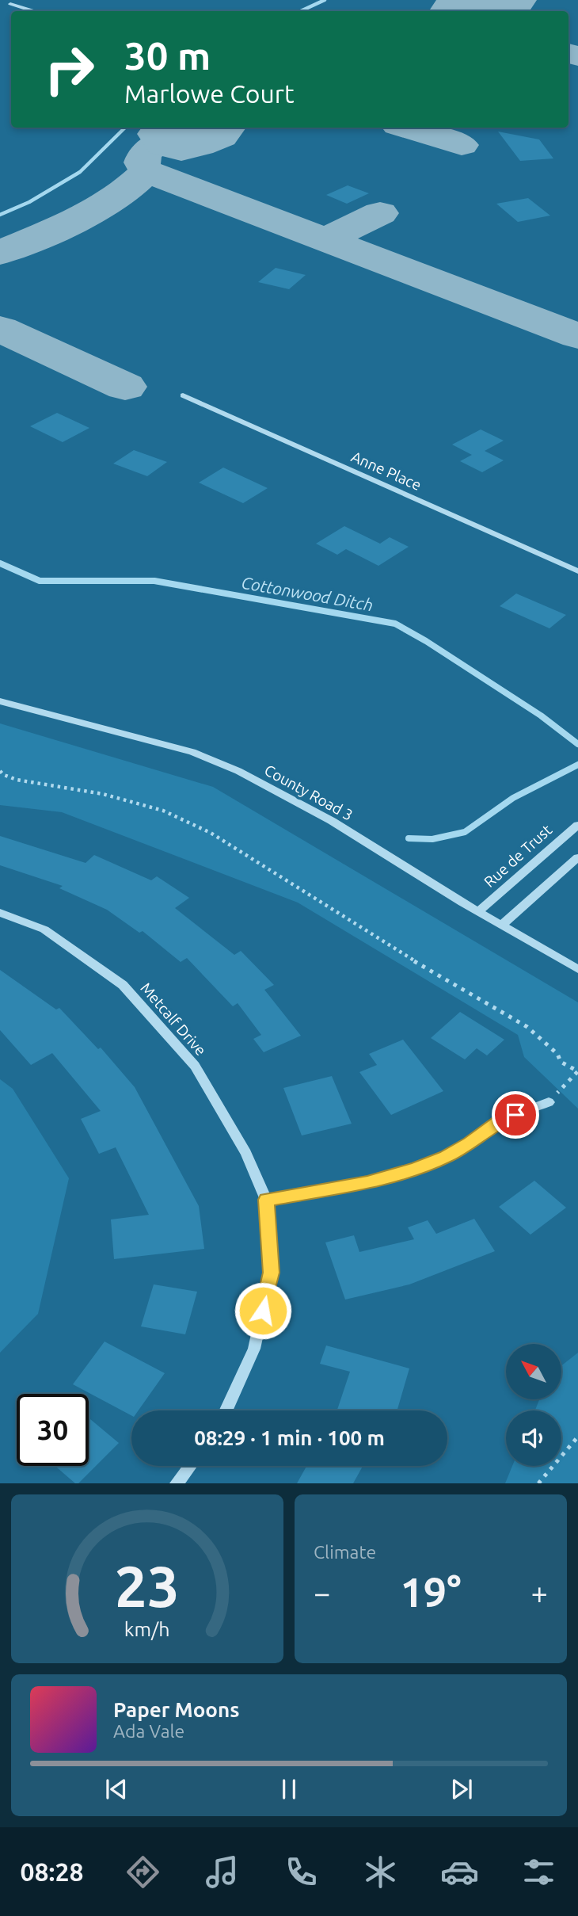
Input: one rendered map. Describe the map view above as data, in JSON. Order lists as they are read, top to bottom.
{
  "streets": {
    "street": [
      "Anne Place",
      "County Road 3",
      "Rue de Trust",
      "Metcalf Drive"
    ]
  },
  "crossings": [
    ["County Road 3", "Rue de Trust"]
  ],
  "water": ["Cottonwood Ditch"],
  "north": "top left",
  "page": {
    "turn": ["30 m", "Marlowe Court"],
    "limit": "30",
    "trip": "08:29 · 1 min · 100 m",
    "tile": "Climate",
    "heat": ["−", "19°", "+"],
    "song": ["Paper Moons", "Ada Vale"],
    "tabs": "08:28",
    "gauge": ["23", "km/h"]
  }
}
